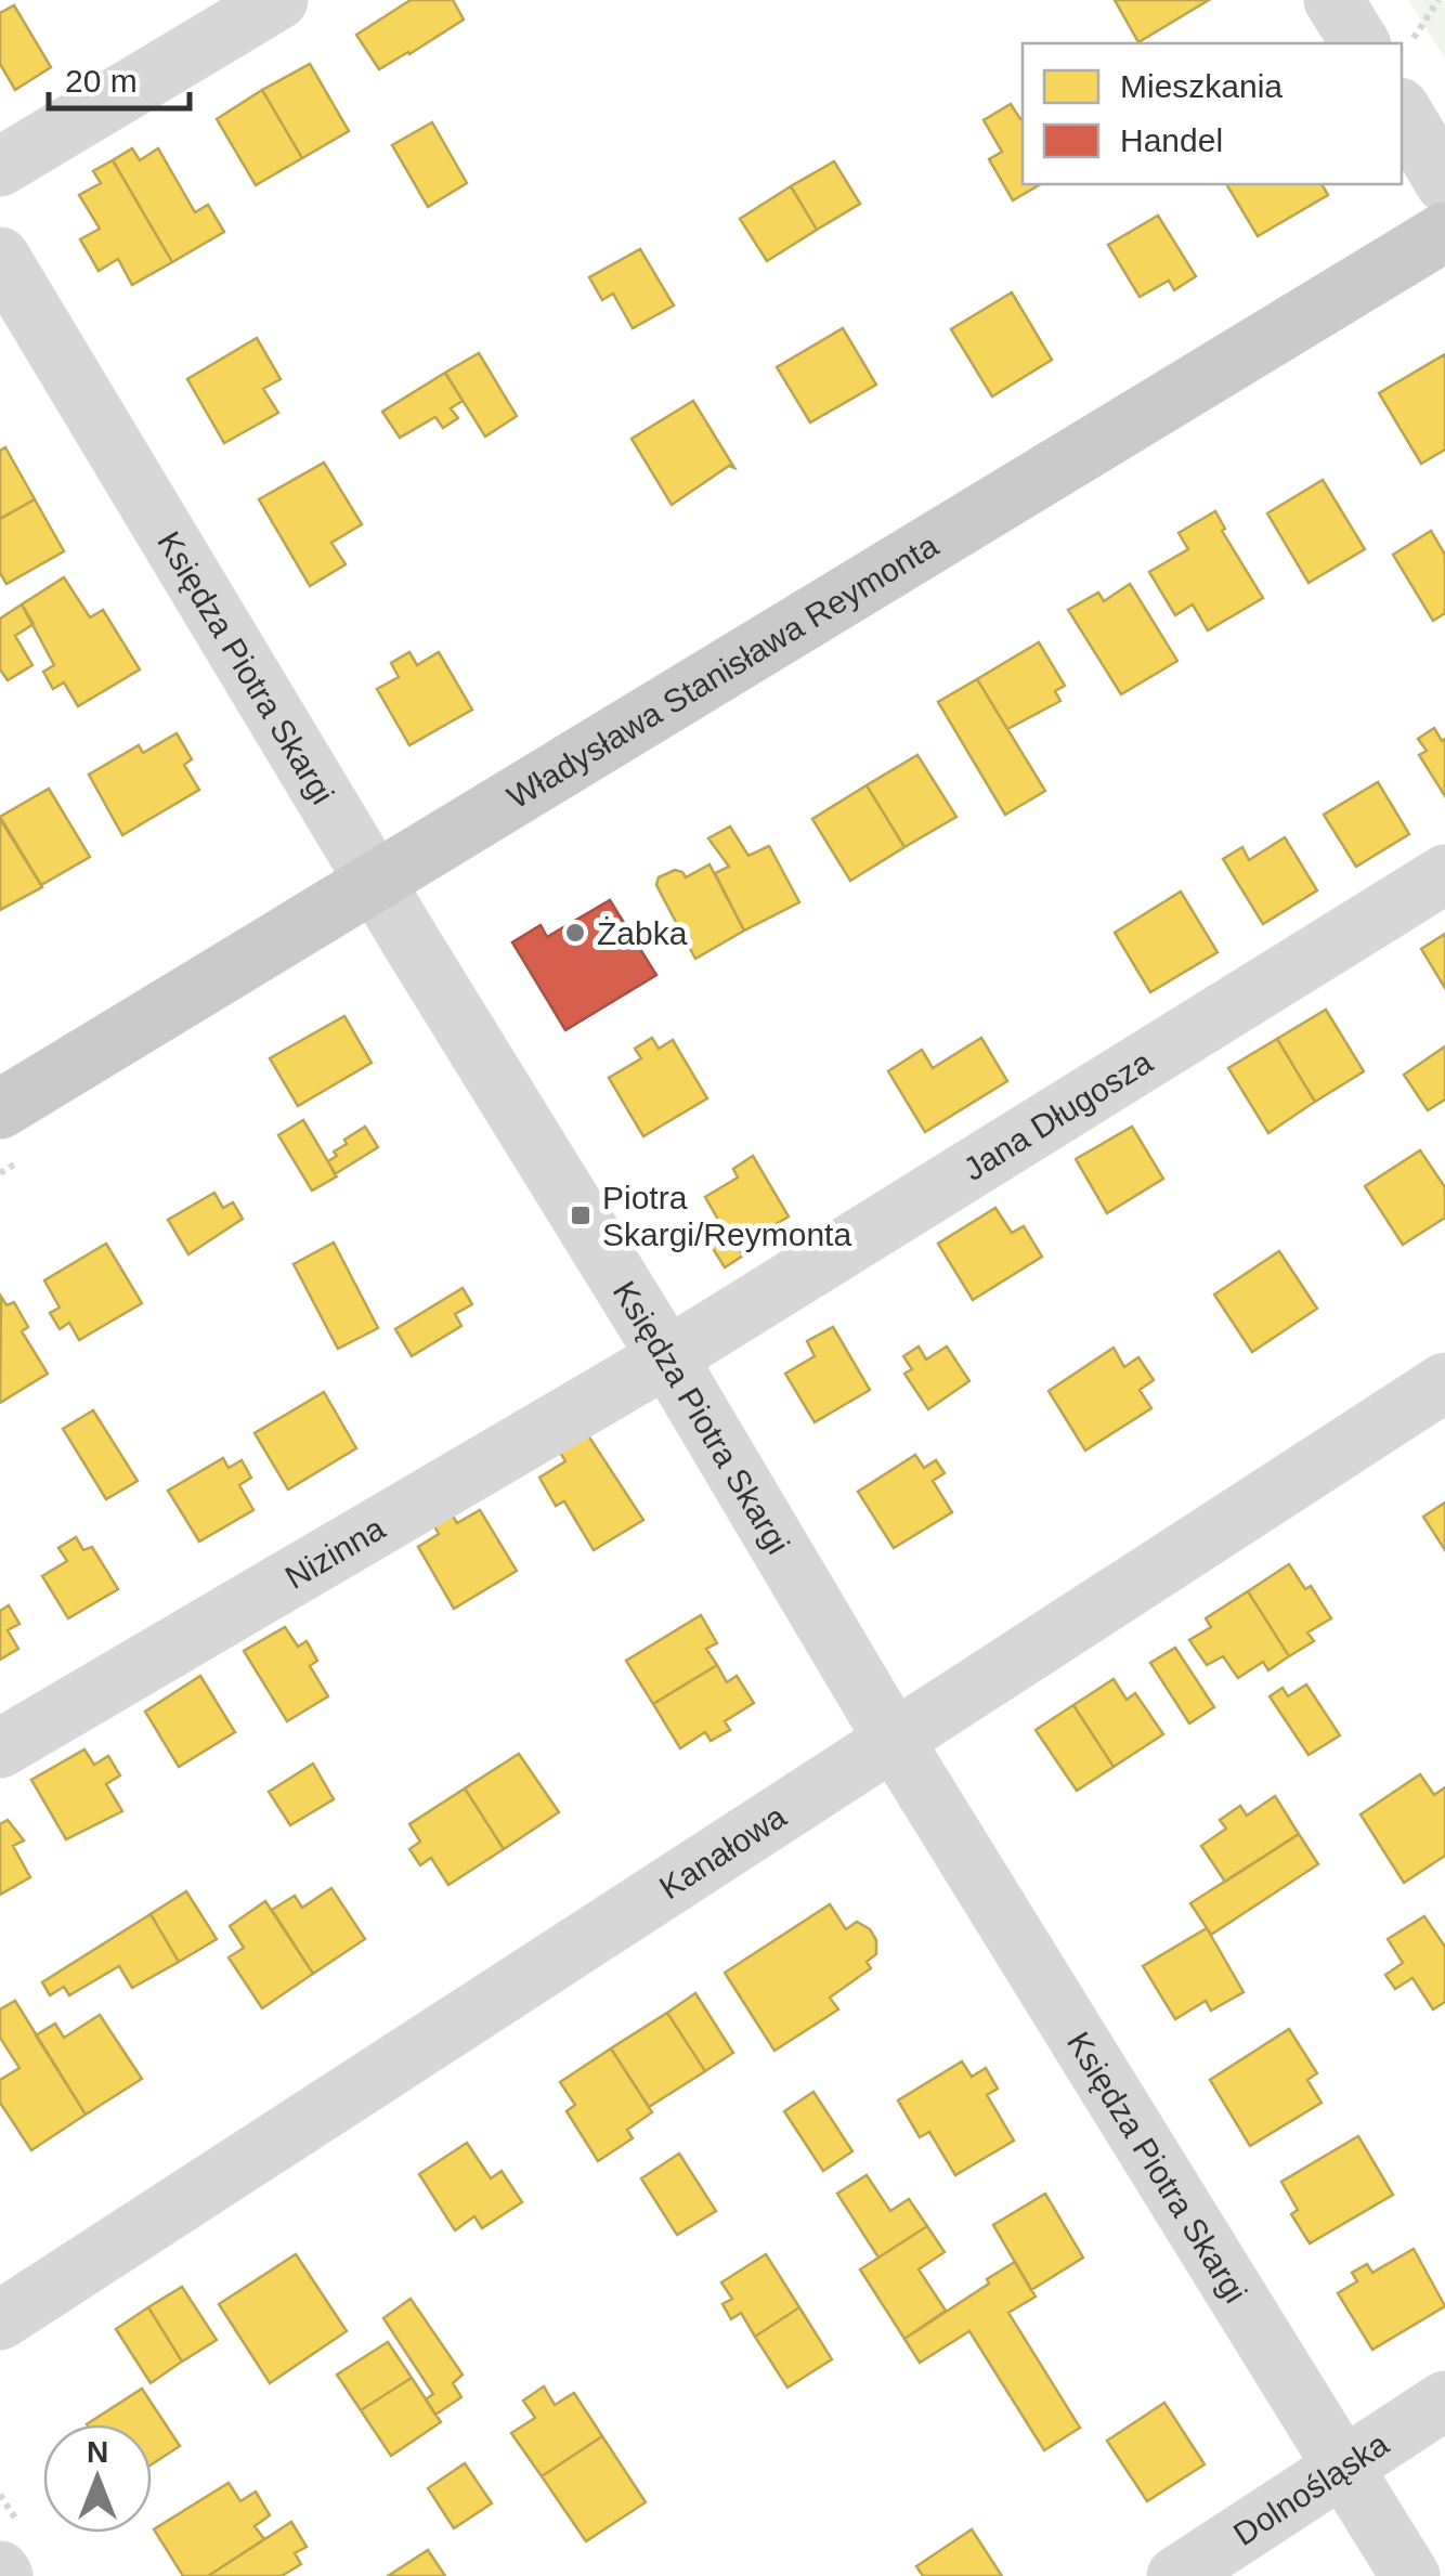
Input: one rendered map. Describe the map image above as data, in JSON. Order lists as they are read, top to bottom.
{
  "streets": {
    "main road": ["Władysława Stanisława Reymonta"],
    "street": [
      "Księdza Piotra Skargi",
      "Jana Długosza",
      "Nizinna",
      "Kanałowa",
      "Dolnośląska"
    ]
  },
  "crossings": [
    ["Księdza Piotra Skargi", "Władysława Stanisława Reymonta"],
    ["Księdza Piotra Skargi", "Jana Długosza"],
    ["Księdza Piotra Skargi", "Nizinna"],
    ["Księdza Piotra Skargi", "Kanałowa"],
    ["Księdza Piotra Skargi", "Dolnośląska"],
    ["Jana Długosza", "Nizinna"]
  ],
  "places": {
    "other": ["Żabka"],
    "transit": ["Piotra Skargi/Reymonta"]
  },
  "legend": ["Mieszkania", "Handel"],
  "scale_bar": "20 m",
  "north": "top"
}
